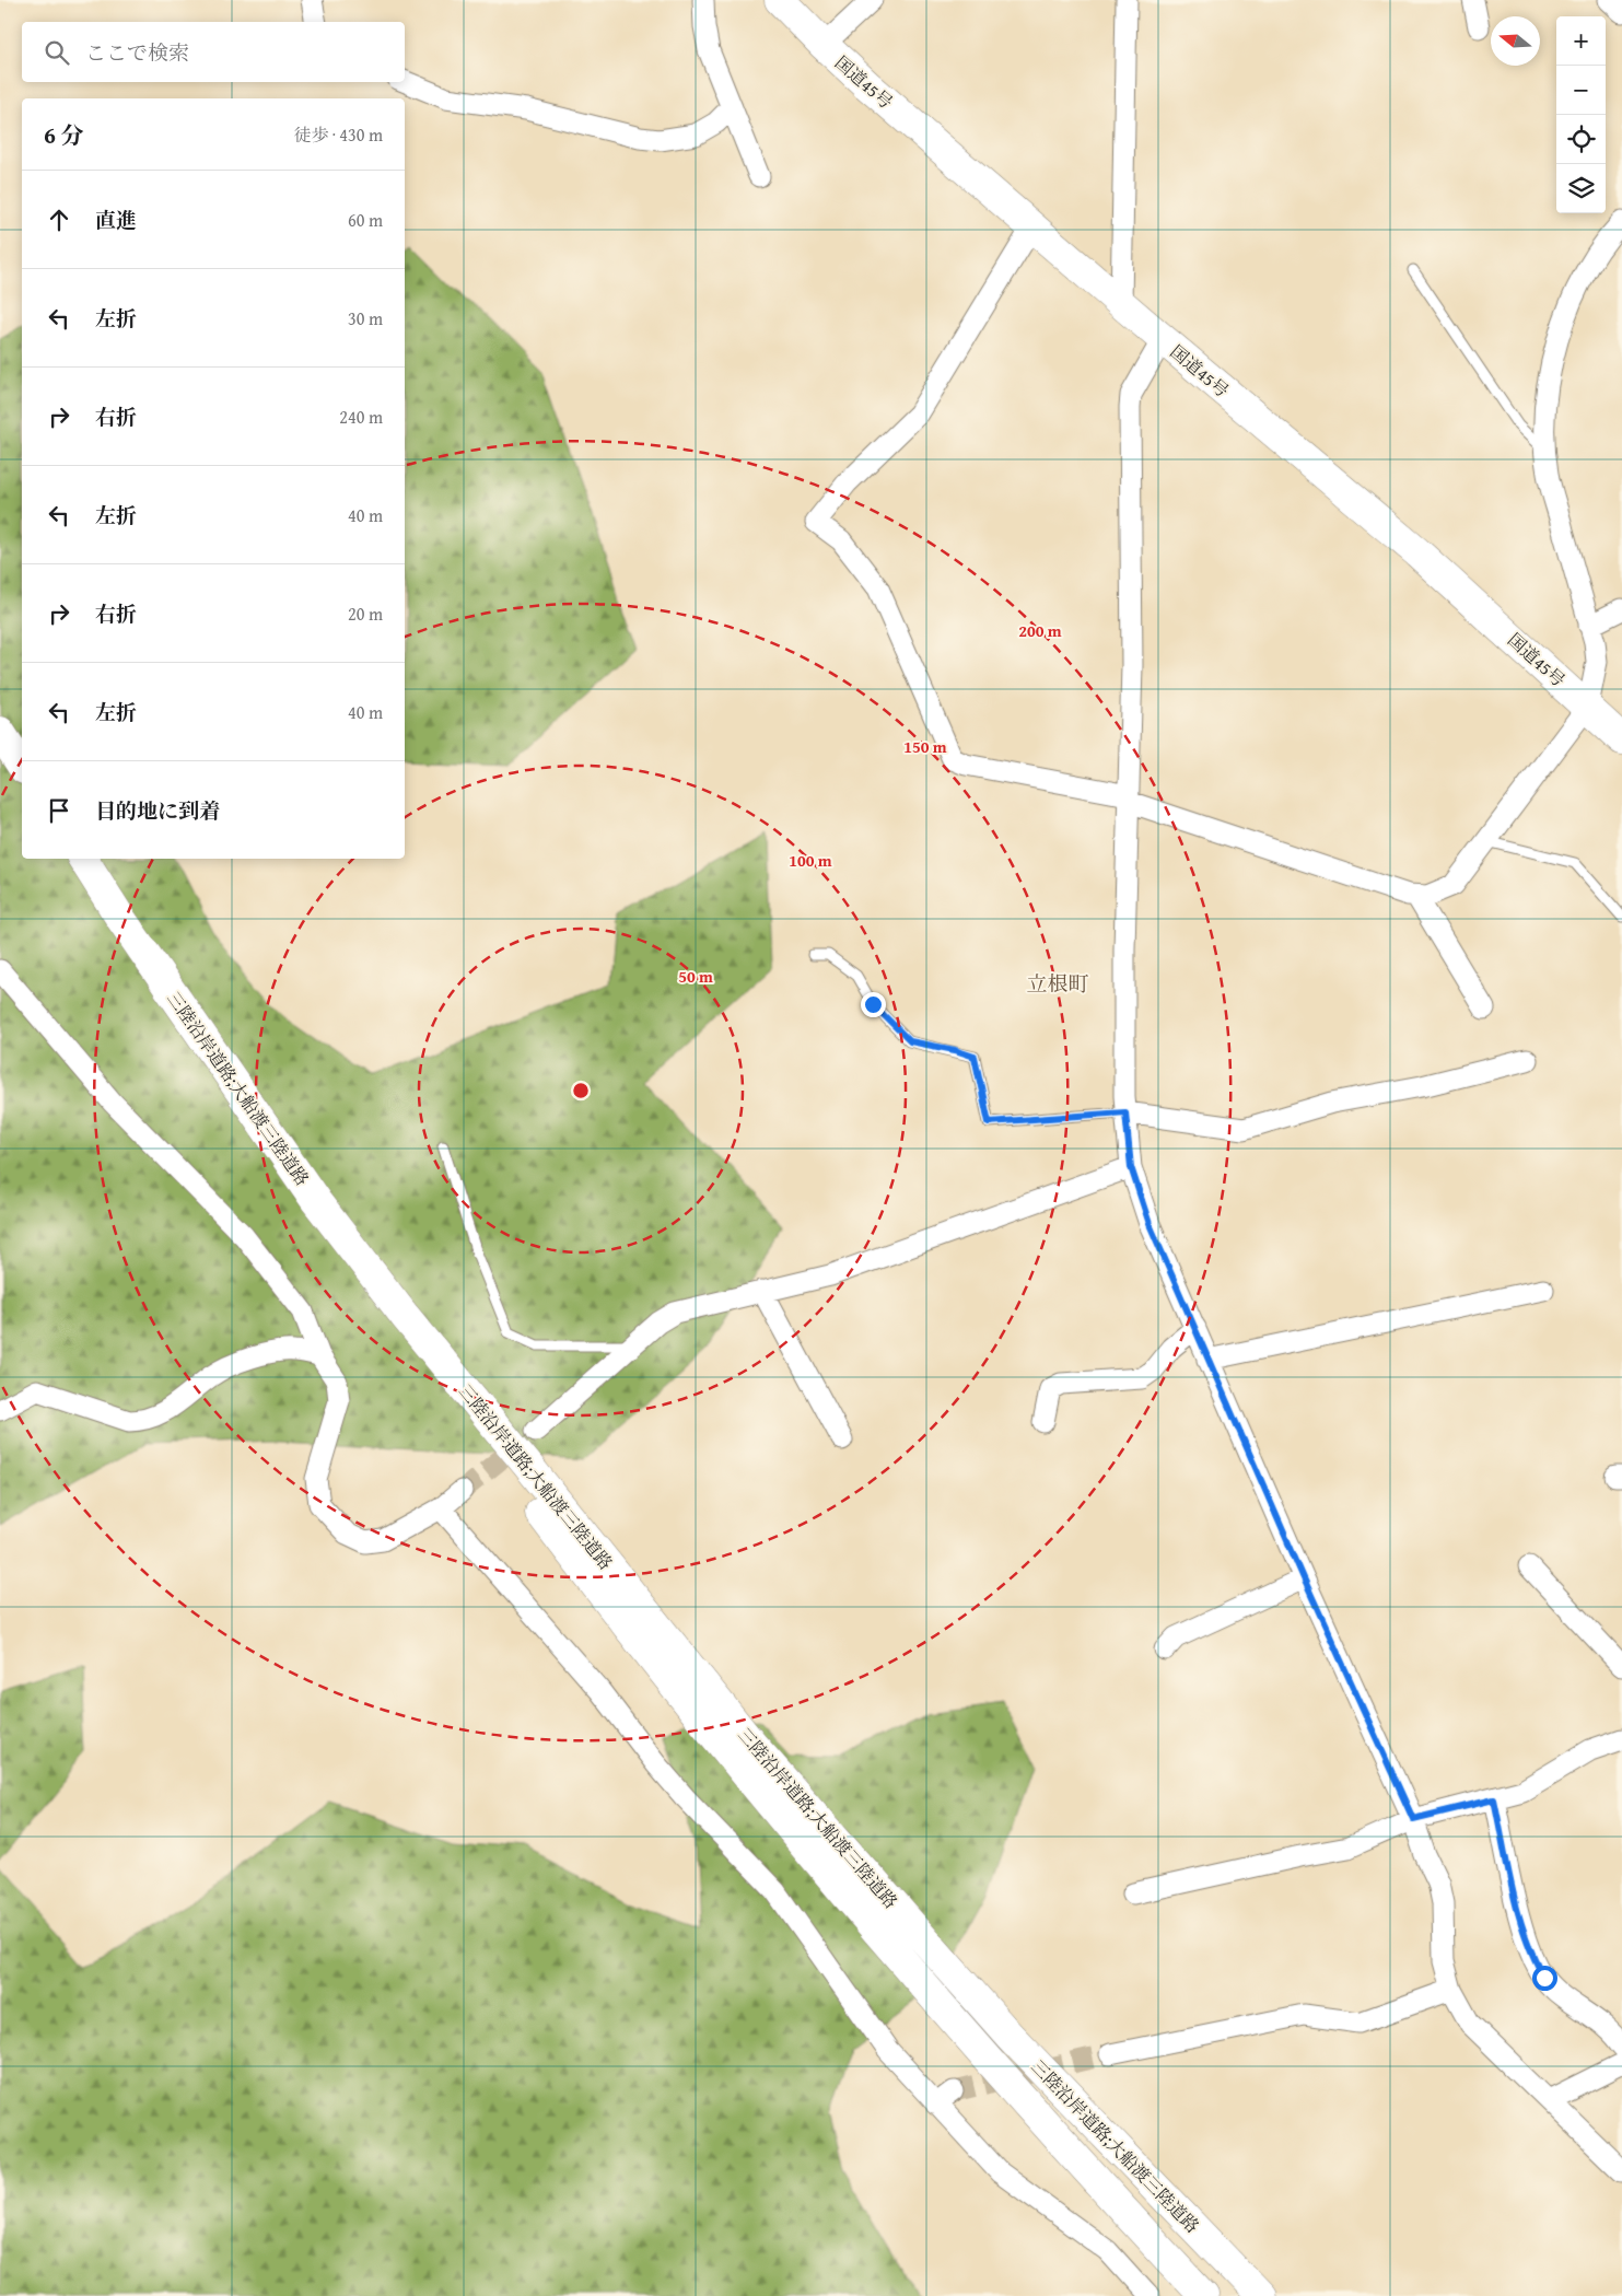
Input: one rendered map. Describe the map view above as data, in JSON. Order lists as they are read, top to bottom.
{
  "streets": {
    "highway": ["国道45号", "三陸沿岸道路;大船渡三陸道路"]
  },
  "districts": ["立根町"],
  "north": "left",
  "page": {
    "map_buttons": ["+", "−"],
    "search": "ここで検索",
    "heading": ["6 分", "徒歩 · 430 m"],
    "list": [
      ["直進", "60 m"],
      ["左折", "30 m"],
      ["右折", "240 m"],
      ["左折", "40 m"],
      ["右折", "20 m"],
      ["左折", "40 m"],
      "目的地に到着"
    ]
  },
  "rings": [
    "200 m",
    "150 m",
    "100 m",
    "50 m"
  ]
}
